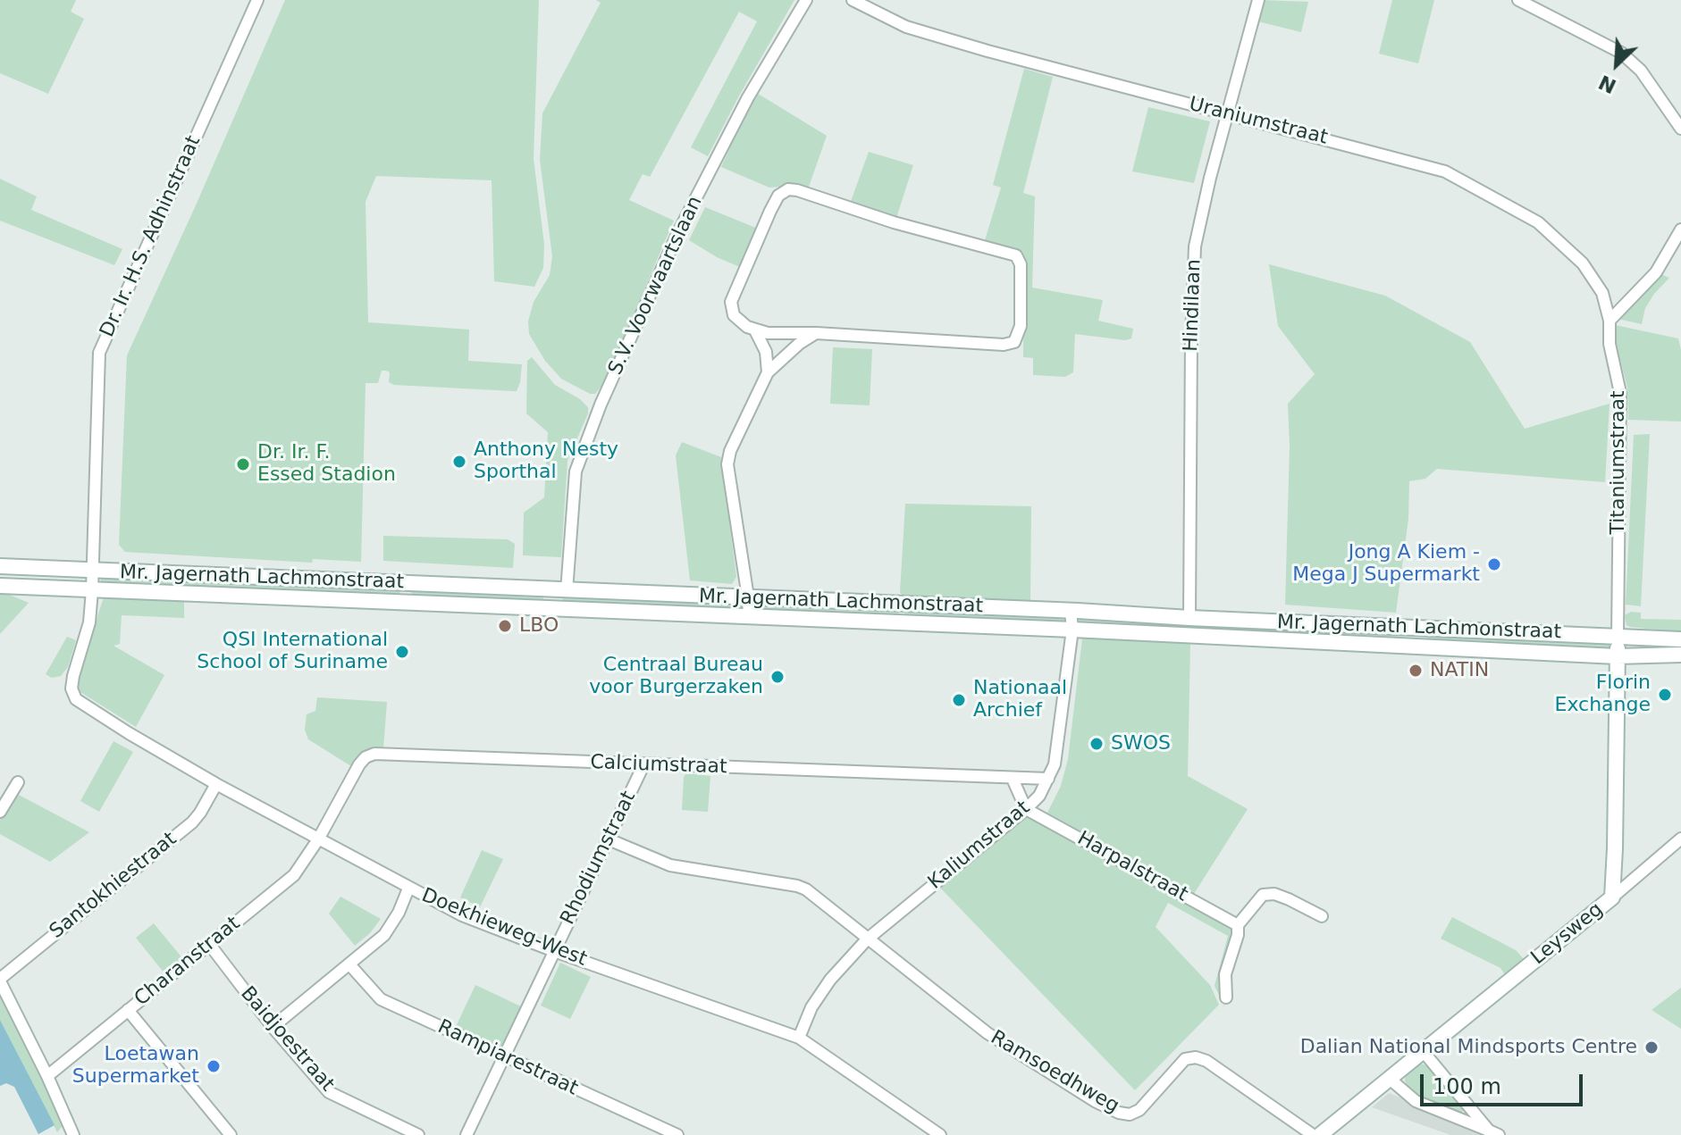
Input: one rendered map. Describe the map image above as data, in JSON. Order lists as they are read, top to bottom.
{
  "streets": {
    "main road": ["Mr. Jagernath Lachmonstraat", "Leysweg"],
    "street": [
      "Uraniumstraat",
      "Dr. Ir. H.S. Adhinstraat",
      "S.V. Voorwaartslaan",
      "Hindilaan",
      "Titaniumstraat",
      "Calciumstraat",
      "Kaliumstraat",
      "Rhodiumstraat",
      "Harpalstraat",
      "Santokhiestraat",
      "Doekhieweg-West",
      "Charanstraat",
      "Baidjoestraat",
      "Rampiarestraat",
      "Ramsoedhweg"
    ]
  },
  "crossings": [
    ["Uraniumstraat", "Hindilaan"],
    ["Uraniumstraat", "Titaniumstraat"],
    ["Dr. Ir. H.S. Adhinstraat", "Mr. Jagernath Lachmonstraat"],
    ["Dr. Ir. H.S. Adhinstraat", "Doekhieweg-West"],
    ["S.V. Voorwaartslaan", "Mr. Jagernath Lachmonstraat"],
    ["Hindilaan", "Mr. Jagernath Lachmonstraat"],
    ["Titaniumstraat", "Mr. Jagernath Lachmonstraat"],
    ["Titaniumstraat", "Leysweg"],
    ["Mr. Jagernath Lachmonstraat", "Kaliumstraat"],
    ["Mr. Jagernath Lachmonstraat", "Leysweg"],
    ["Calciumstraat", "Kaliumstraat"],
    ["Calciumstraat", "Rhodiumstraat"],
    ["Calciumstraat", "Doekhieweg-West"],
    ["Calciumstraat", "Charanstraat"],
    ["Kaliumstraat", "Harpalstraat"],
    ["Kaliumstraat", "Doekhieweg-West"],
    ["Kaliumstraat", "Ramsoedhweg"],
    ["Rhodiumstraat", "Doekhieweg-West"],
    ["Rhodiumstraat", "Rampiarestraat"],
    ["Rhodiumstraat", "Ramsoedhweg"],
    ["Santokhiestraat", "Doekhieweg-West"],
    ["Doekhieweg-West", "Charanstraat"],
    ["Charanstraat", "Baidjoestraat"]
  ],
  "places": [
    "Anthony Nesty Sporthal",
    "Dr. Ir. F. Essed Stadion",
    "Jong A Kiem - Mega J Supermarkt",
    "LBO",
    "QSI International School of Suriname",
    "NATIN",
    "Centraal Bureau voor Burgerzaken",
    "Florin Exchange",
    "Nationaal Archief",
    "SWOS",
    "Dalian National Mindsports Centre",
    "Loetawan Supermarket"
  ],
  "scale_bar": "100 m",
  "north": "bottom left"
}
